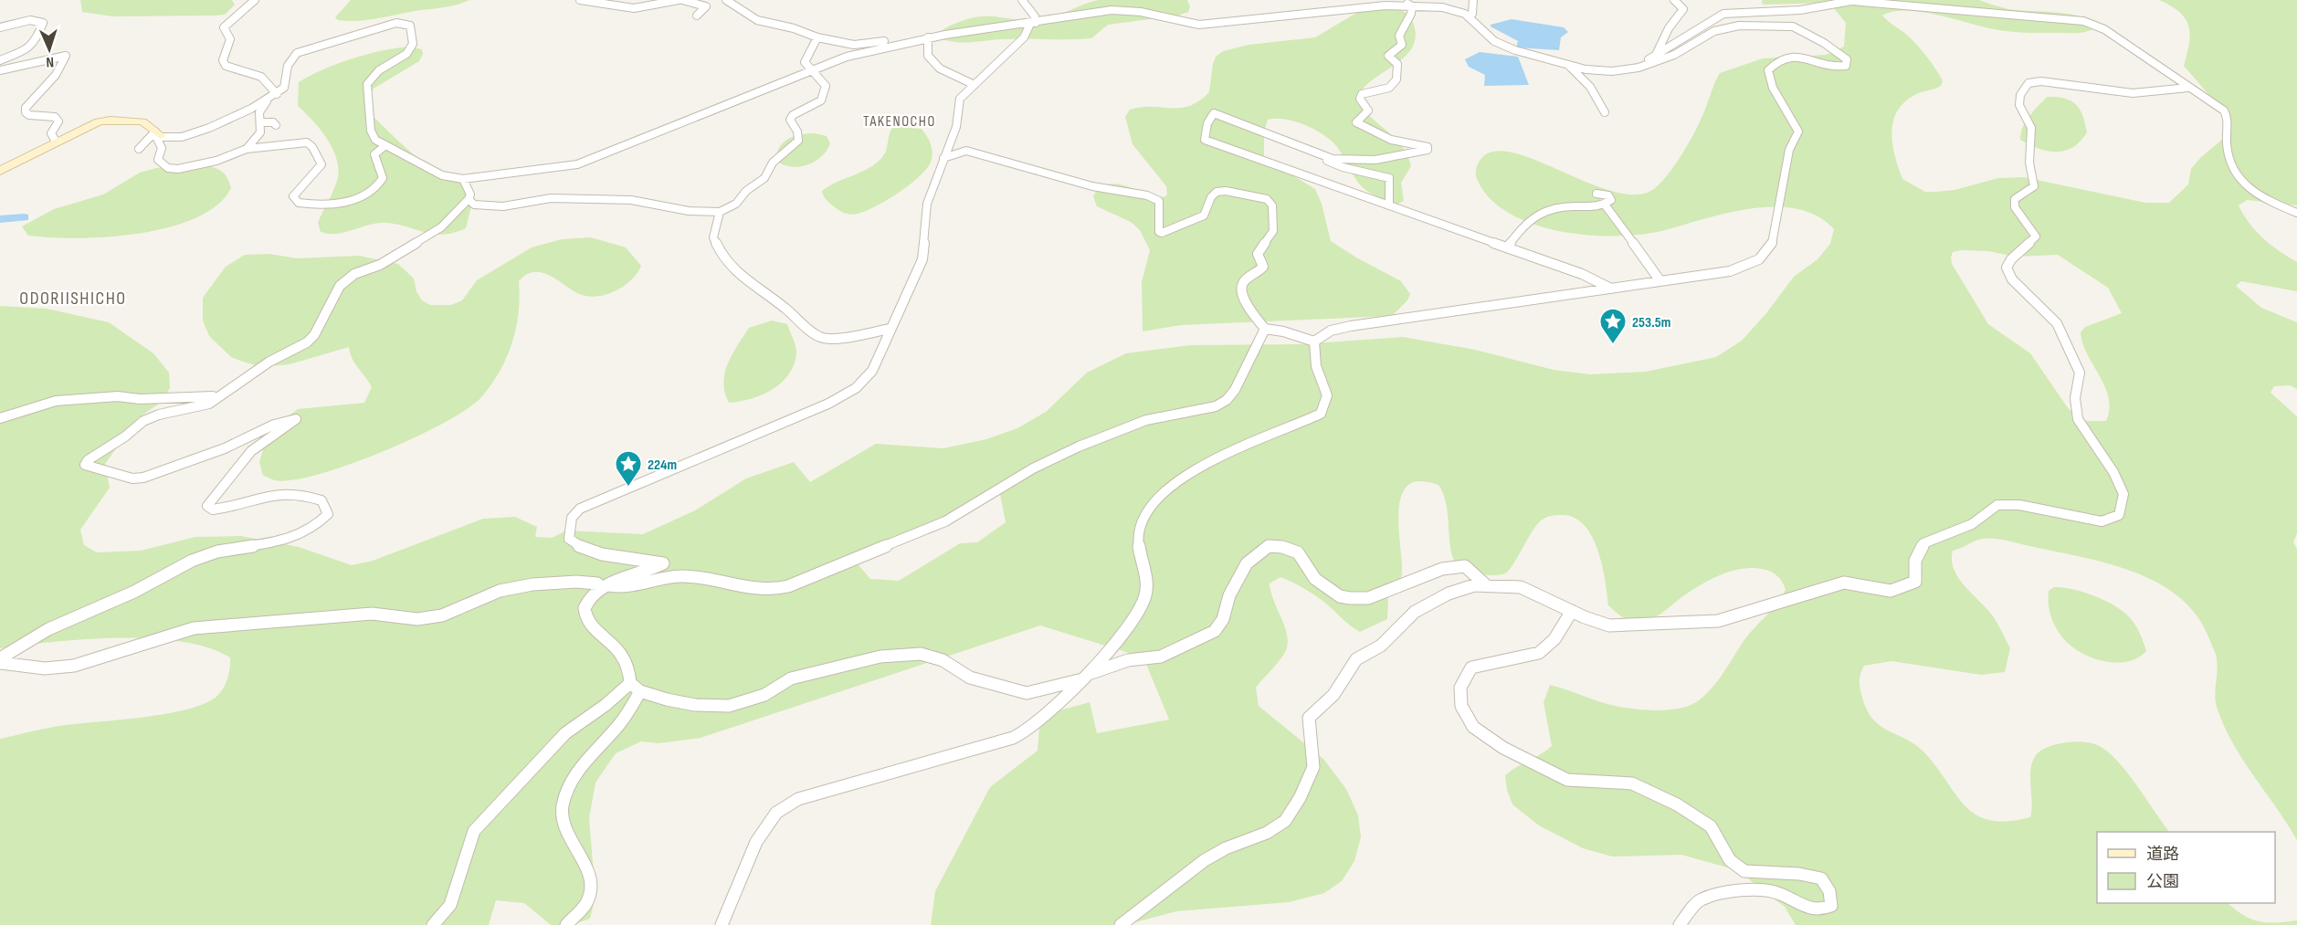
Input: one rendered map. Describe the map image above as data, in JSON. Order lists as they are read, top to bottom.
{
  "districts": ["TAKENOCHO", "ODORIISHICHO"],
  "places": {
    "place": ["253.5m", "224m"]
  },
  "legend": ["道路", "公園"],
  "north": "bottom"
}
